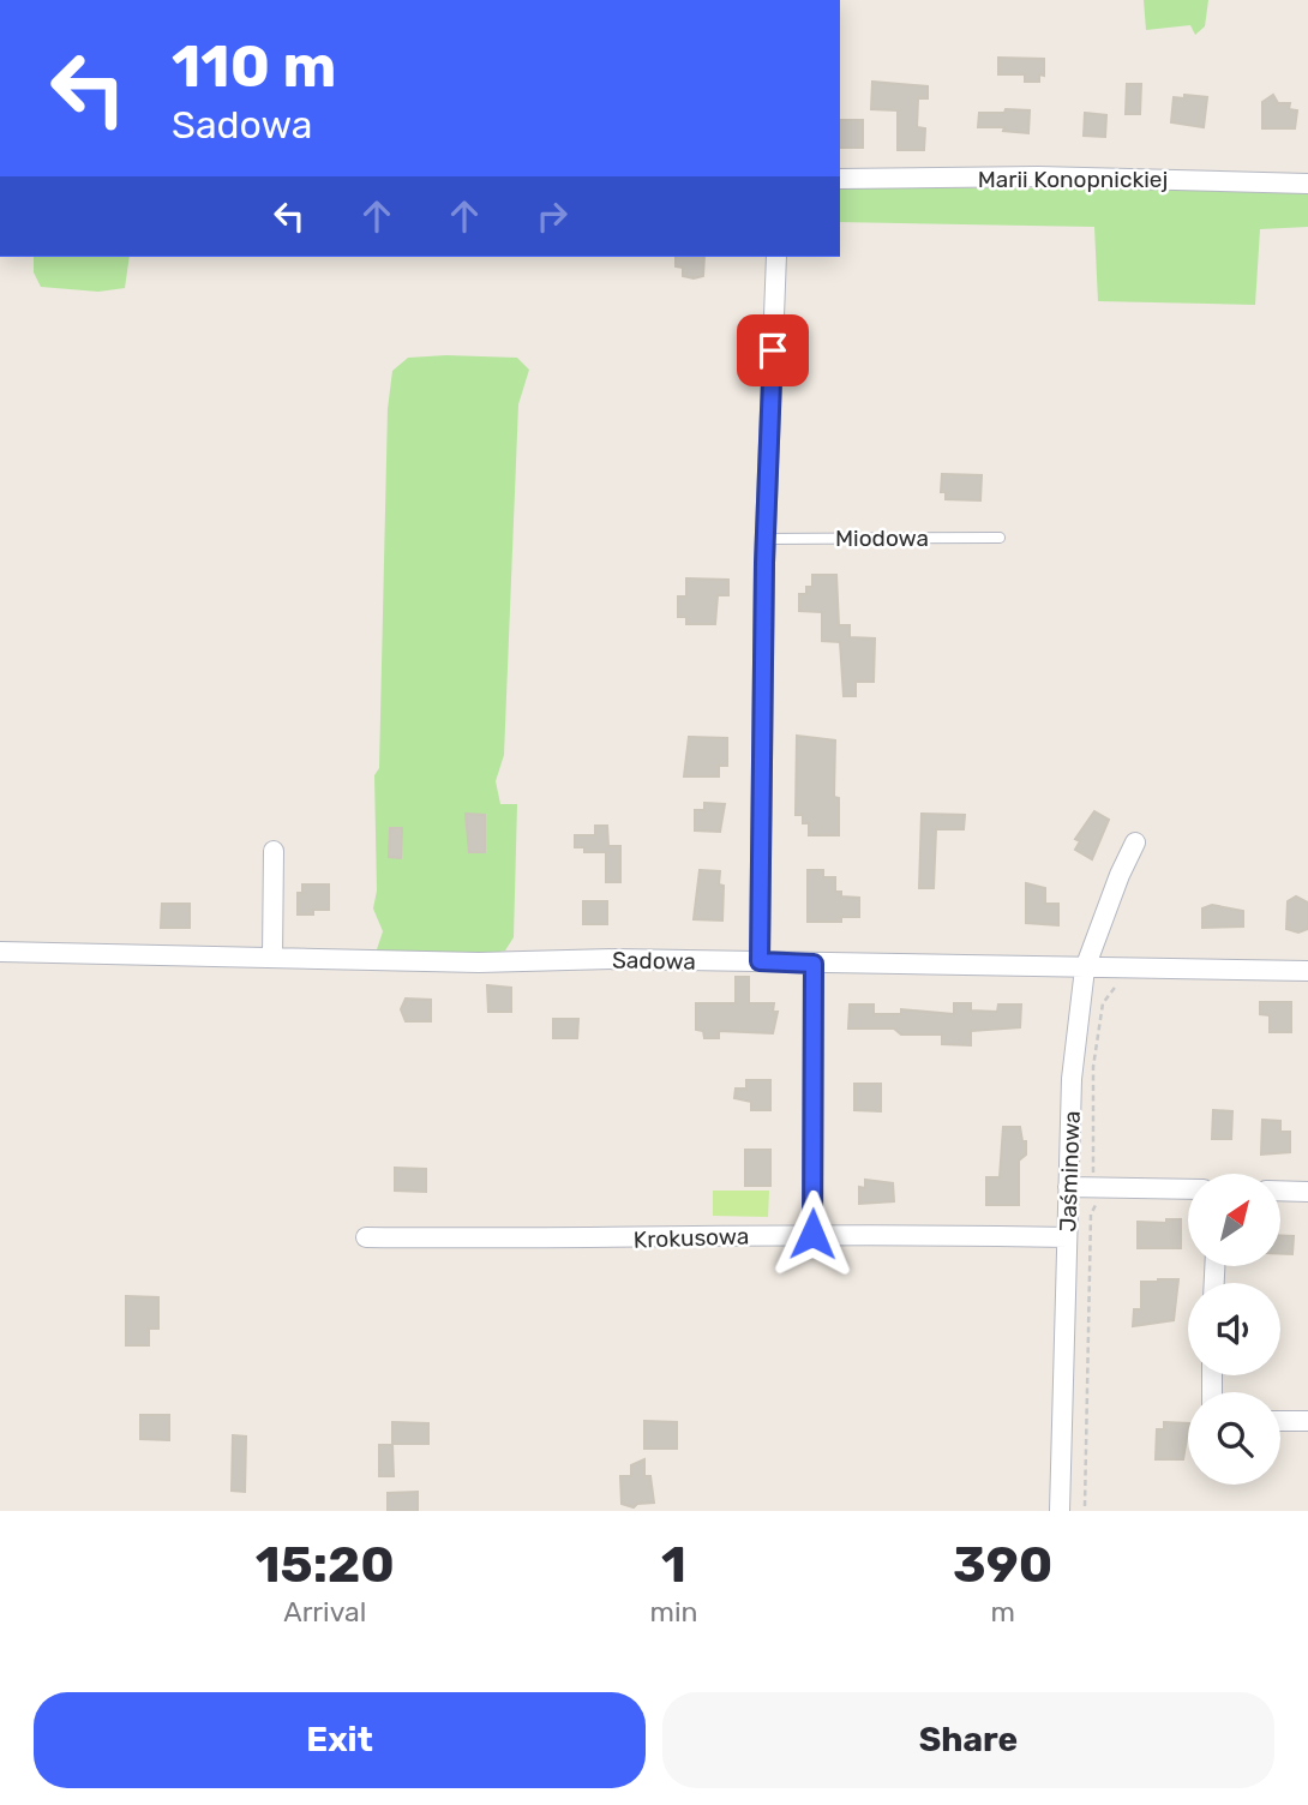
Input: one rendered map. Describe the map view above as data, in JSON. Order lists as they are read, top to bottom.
{
  "streets": {
    "street": [
      "Marii Konopnickiej",
      "Sadowa",
      "Jaśminowa",
      "Krokusowa"
    ],
    "lane": ["Miodowa"]
  },
  "crossings": [
    ["Sadowa", "Jaśminowa"],
    ["Jaśminowa", "Krokusowa"]
  ],
  "north": "top right",
  "page": {
    "turn": ["110 m", "Sadowa"],
    "eta": [
      "15:20",
      "Arrival",
      "1",
      "min",
      "390",
      "m"
    ],
    "buttons": ["Exit", "Share"]
  }
}
